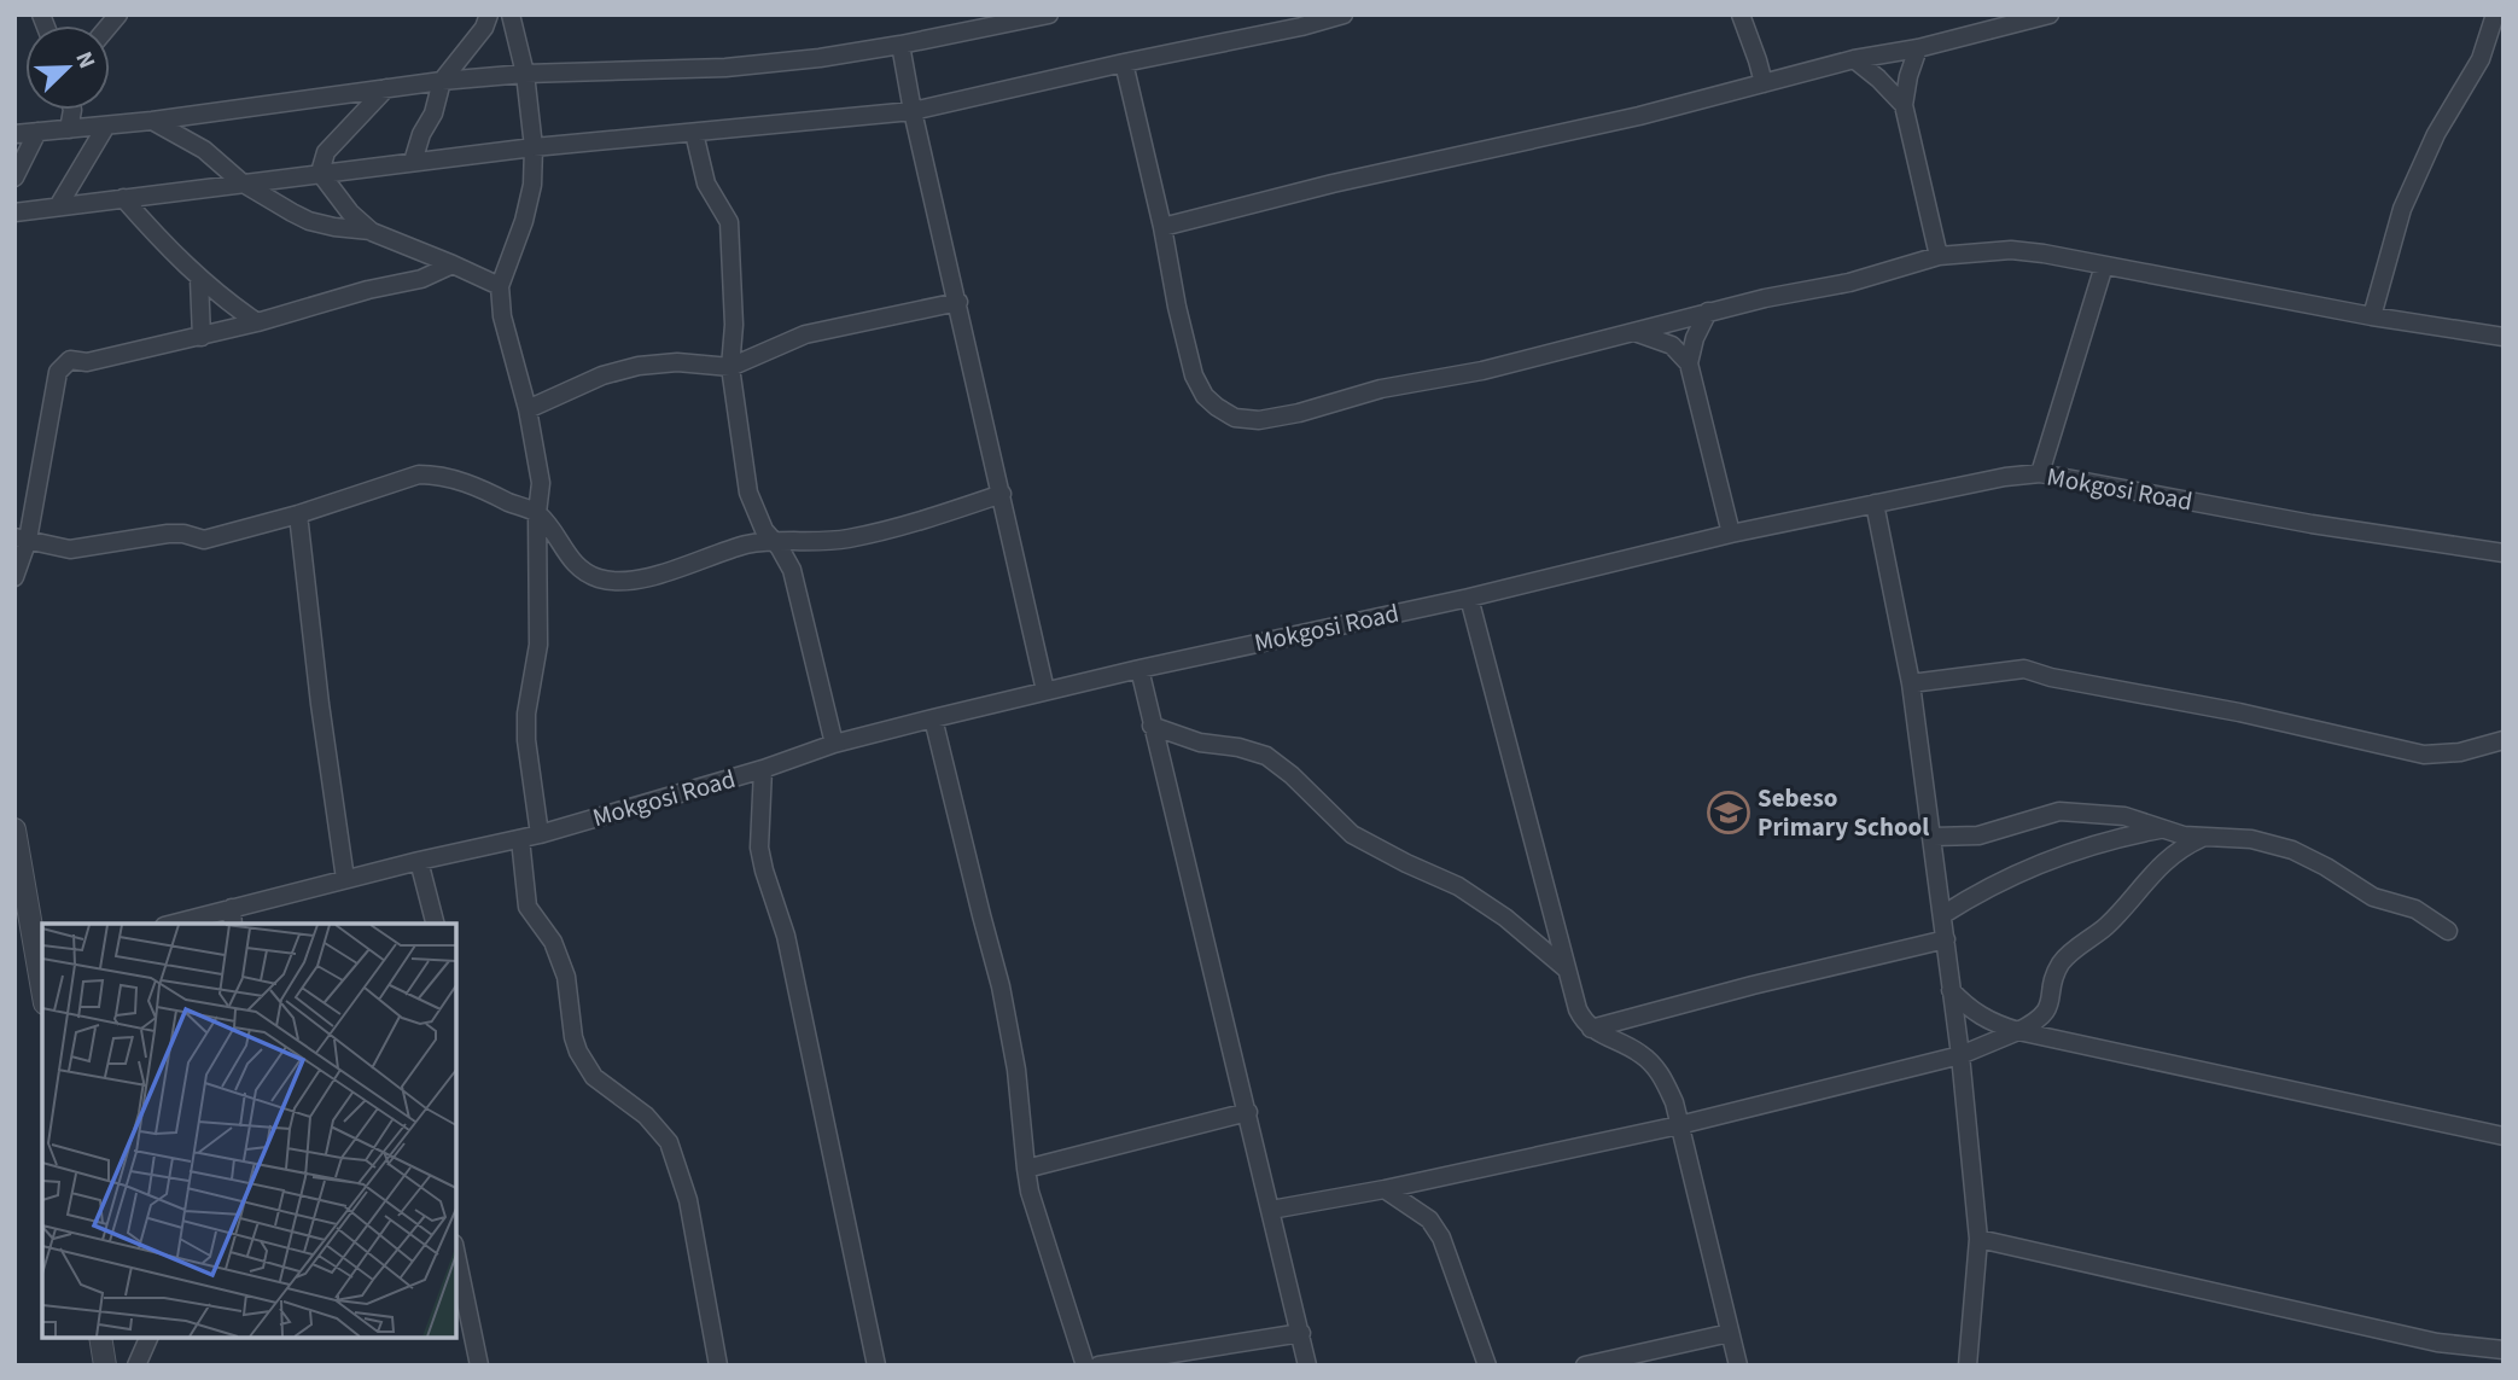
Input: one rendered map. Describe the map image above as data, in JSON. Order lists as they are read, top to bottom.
{
  "streets": {
    "street": ["Mokgosi Road"]
  },
  "places": {
    "school or university": ["Sebeso Primary School"]
  },
  "north": "top right"
}
